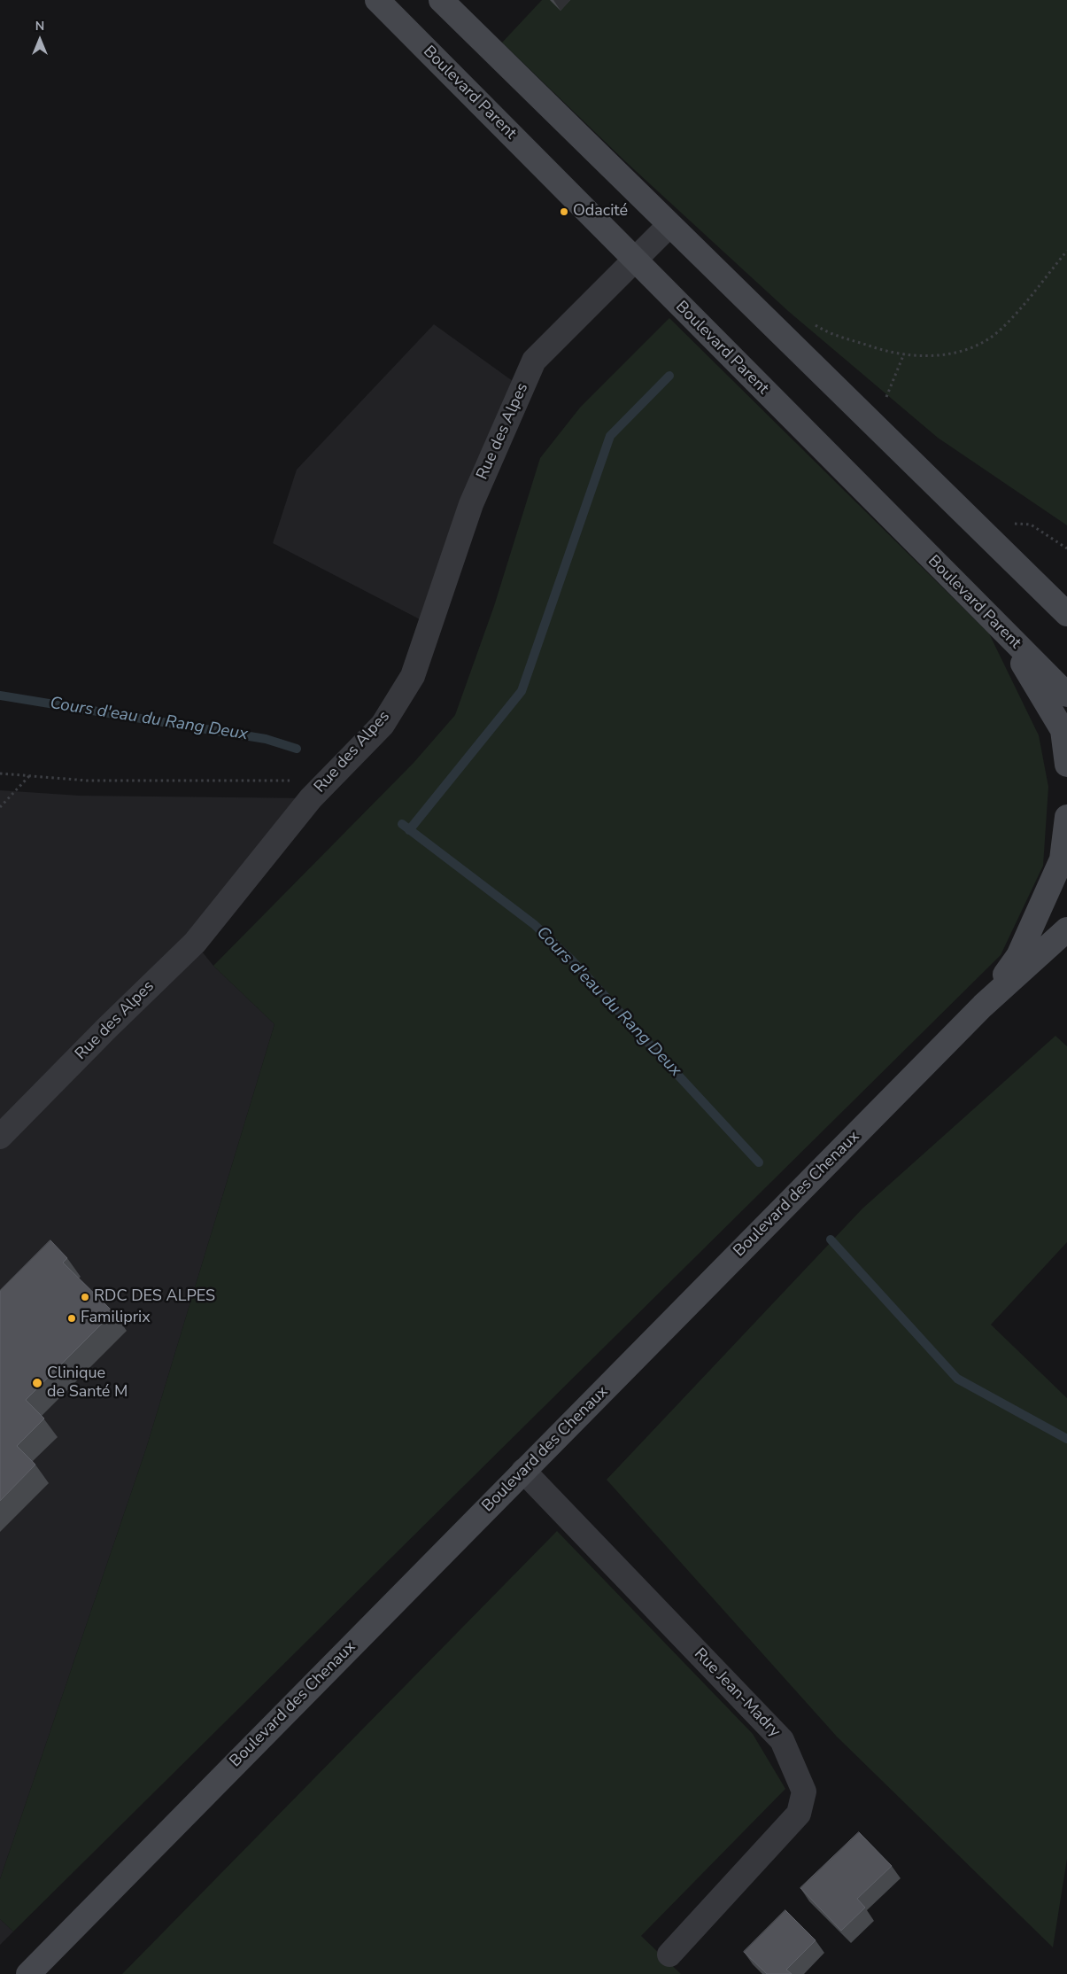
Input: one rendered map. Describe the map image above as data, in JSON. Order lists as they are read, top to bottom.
{
  "streets": {
    "street": [
      "Boulevard Parent",
      "Rue des Alpes",
      "Boulevard des Chenaux",
      "Rue Jean-Madry"
    ]
  },
  "crossings": [
    ["Boulevard Parent", "Rue des Alpes"],
    ["Boulevard des Chenaux", "Rue Jean-Madry"]
  ],
  "water": ["Cours d'eau du Rang Deux"],
  "places": [
    "Odacité",
    "RDC DES ALPES",
    "Familiprix",
    "Clinique de Santé M"
  ],
  "north": "top"
}
